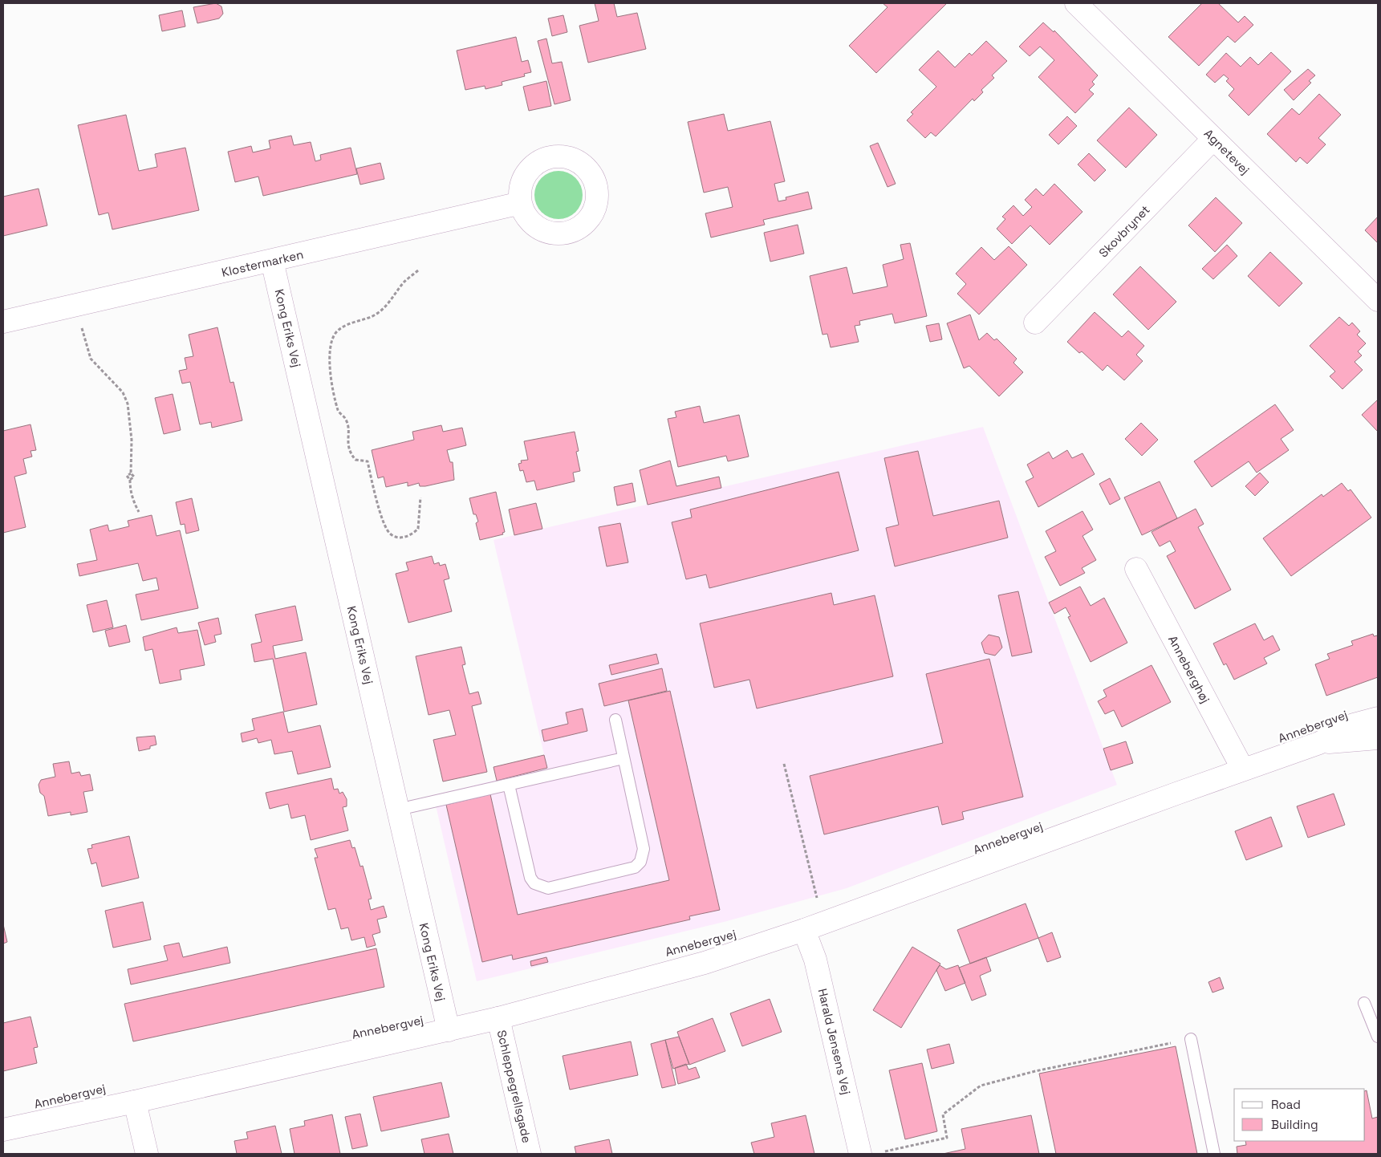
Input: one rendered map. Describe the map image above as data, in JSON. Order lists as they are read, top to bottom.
{
  "streets": {
    "street": [
      "Agnetevej",
      "Skovbrynet",
      "Klostermarken",
      "Kong Eriks Vej",
      "Anneberghøj",
      "Annebergvej",
      "Harald Jensens Vej",
      "Schleppegrellsgade"
    ]
  },
  "crossings": [
    ["Agnetevej", "Skovbrynet"],
    ["Klostermarken", "Kong Eriks Vej"],
    ["Kong Eriks Vej", "Annebergvej"],
    ["Anneberghøj", "Annebergvej"],
    ["Annebergvej", "Harald Jensens Vej"],
    ["Annebergvej", "Schleppegrellsgade"]
  ],
  "legend": ["Road", "Building"]
}
